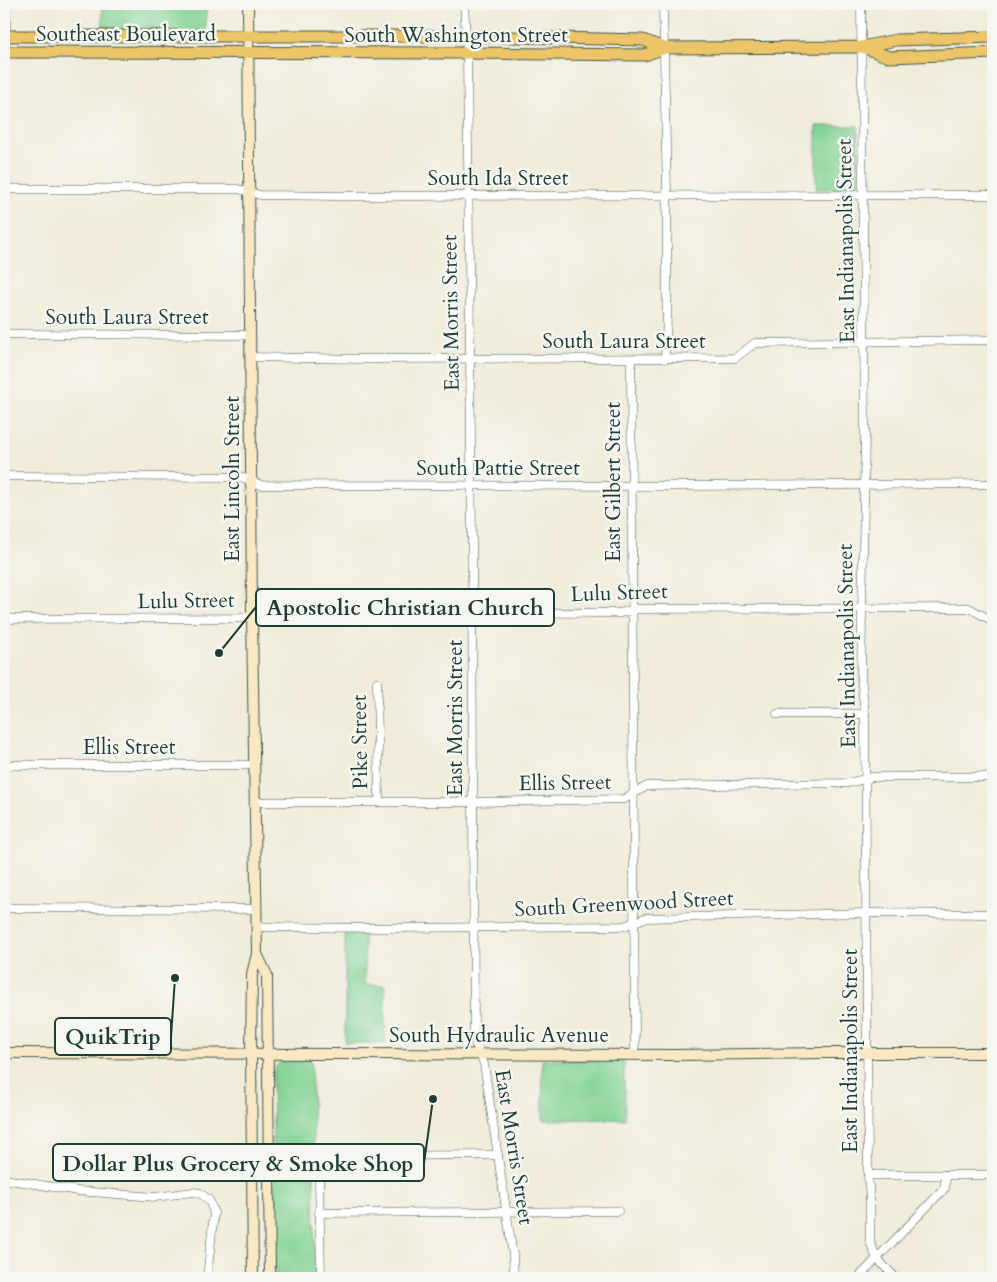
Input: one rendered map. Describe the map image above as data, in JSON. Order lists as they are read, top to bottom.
{
  "streets": {
    "main road": ["Southeast Boulevard", "South Washington Street"],
    "street": [
      "South Ida Street",
      "East Indianapolis Street",
      "East Morris Street",
      "South Laura Street",
      "South Pattie Street",
      "East Lincoln Street",
      "East Gilbert Street",
      "Lulu Street",
      "Pike Street",
      "Ellis Street",
      "South Greenwood Street",
      "South Hydraulic Avenue"
    ]
  },
  "crossings": [
    ["Southeast Boulevard", "South Washington Street"],
    ["Southeast Boulevard", "East Lincoln Street"],
    ["South Washington Street", "East Indianapolis Street"],
    ["South Washington Street", "East Morris Street"],
    ["South Washington Street", "East Lincoln Street"],
    ["South Ida Street", "East Indianapolis Street"],
    ["South Ida Street", "East Morris Street"],
    ["South Ida Street", "East Lincoln Street"],
    ["East Indianapolis Street", "South Laura Street"],
    ["East Indianapolis Street", "South Pattie Street"],
    ["East Indianapolis Street", "Lulu Street"],
    ["East Indianapolis Street", "Ellis Street"],
    ["East Indianapolis Street", "South Greenwood Street"],
    ["East Indianapolis Street", "South Hydraulic Avenue"],
    ["East Morris Street", "South Laura Street"],
    ["East Morris Street", "South Pattie Street"],
    ["East Morris Street", "Lulu Street"],
    ["East Morris Street", "Ellis Street"],
    ["East Morris Street", "South Greenwood Street"],
    ["East Morris Street", "South Hydraulic Avenue"],
    ["South Laura Street", "East Lincoln Street"],
    ["South Laura Street", "East Gilbert Street"],
    ["South Pattie Street", "East Lincoln Street"],
    ["South Pattie Street", "East Gilbert Street"],
    ["East Lincoln Street", "Lulu Street"],
    ["East Lincoln Street", "Ellis Street"],
    ["East Lincoln Street", "South Greenwood Street"],
    ["East Lincoln Street", "South Hydraulic Avenue"],
    ["East Gilbert Street", "Lulu Street"],
    ["East Gilbert Street", "Ellis Street"],
    ["East Gilbert Street", "South Greenwood Street"],
    ["East Gilbert Street", "South Hydraulic Avenue"],
    ["Pike Street", "Ellis Street"]
  ],
  "places": ["Apostolic Christian Church", "QuikTrip", "Dollar Plus Grocery & Smoke Shop"]
}
